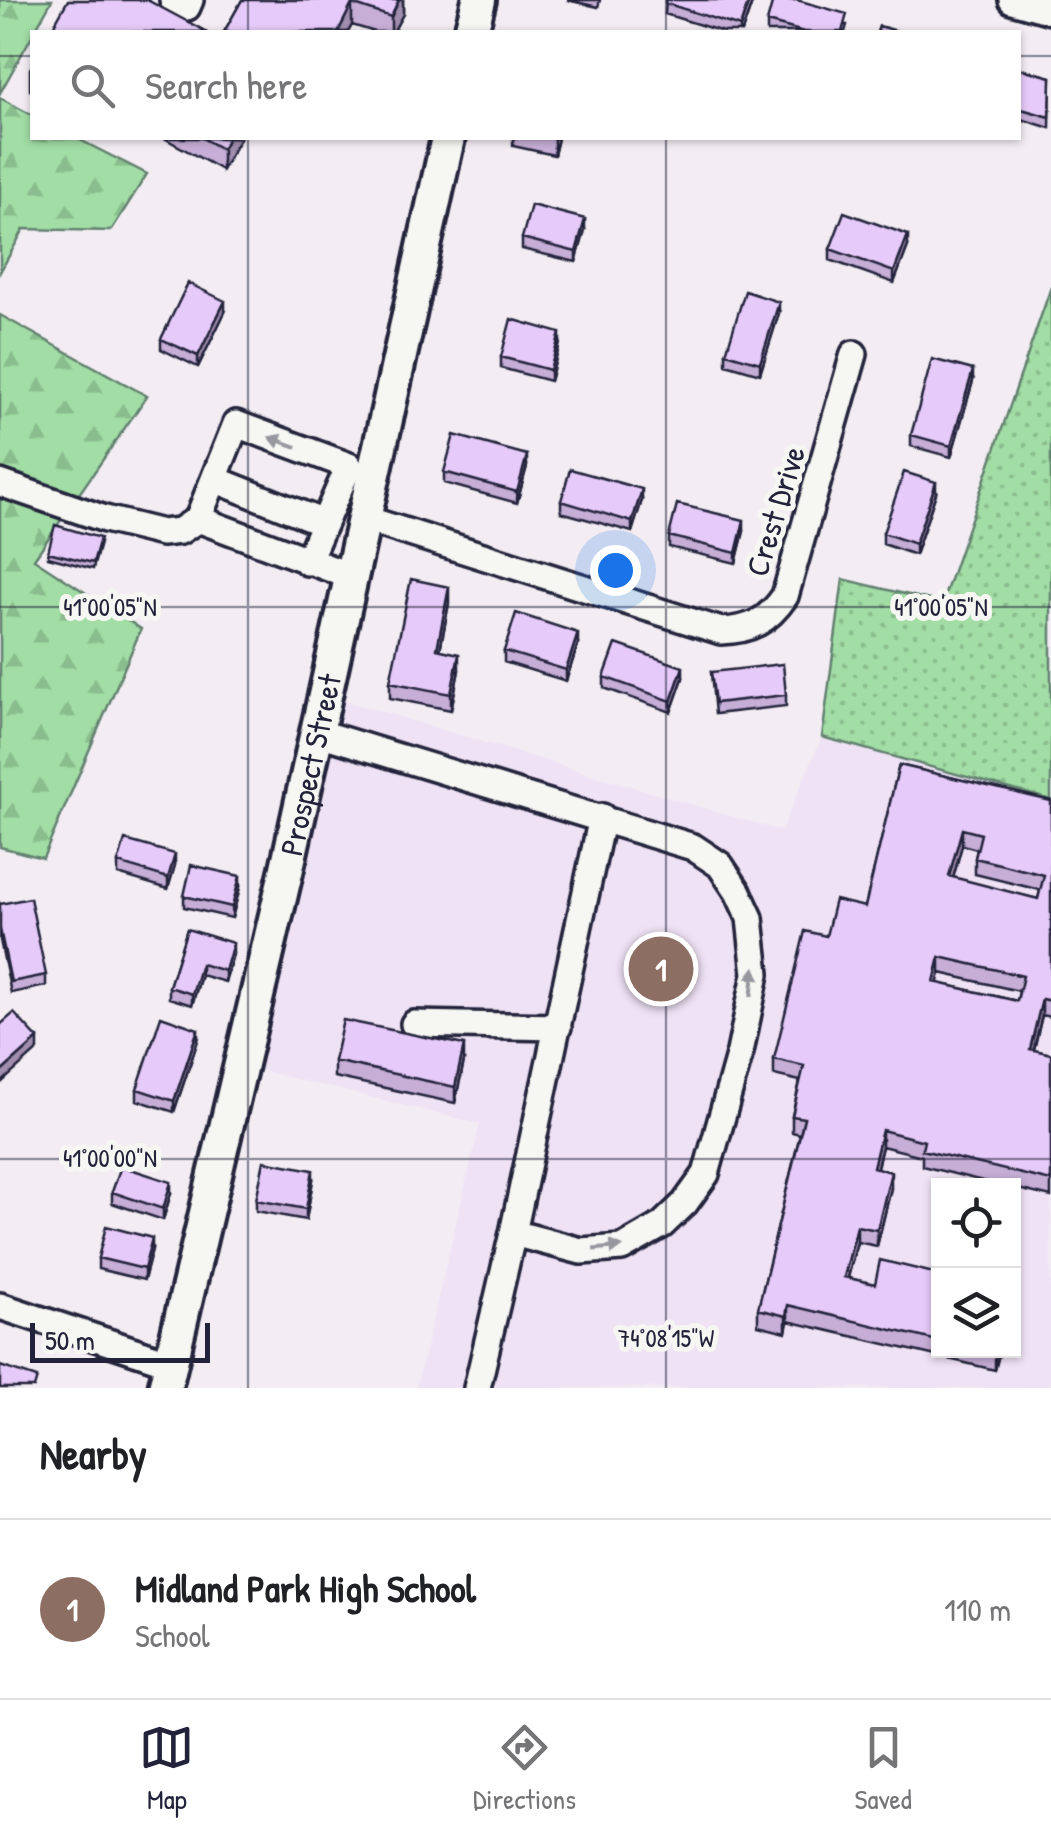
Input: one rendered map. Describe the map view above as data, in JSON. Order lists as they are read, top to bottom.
{
  "streets": {
    "main road": ["Prospect Street"],
    "street": ["Crest Drive"]
  },
  "crossings": [
    ["Crest Drive", "Prospect Street"]
  ],
  "scale_bar": "50 m",
  "page": {
    "search": "Search here",
    "pins": "1",
    "scale": "50 m",
    "heading": "Nearby",
    "list": [
      {
        "mark": "1",
        "name": "Midland Park High School",
        "note": "School",
        "value": "110 m"
      }
    ],
    "nav": ["Map", "Directions", "Saved"]
  },
  "coordinates": ["41°00'05\"N", "41°00'00\"N", "74°08'15\"W"]
}
